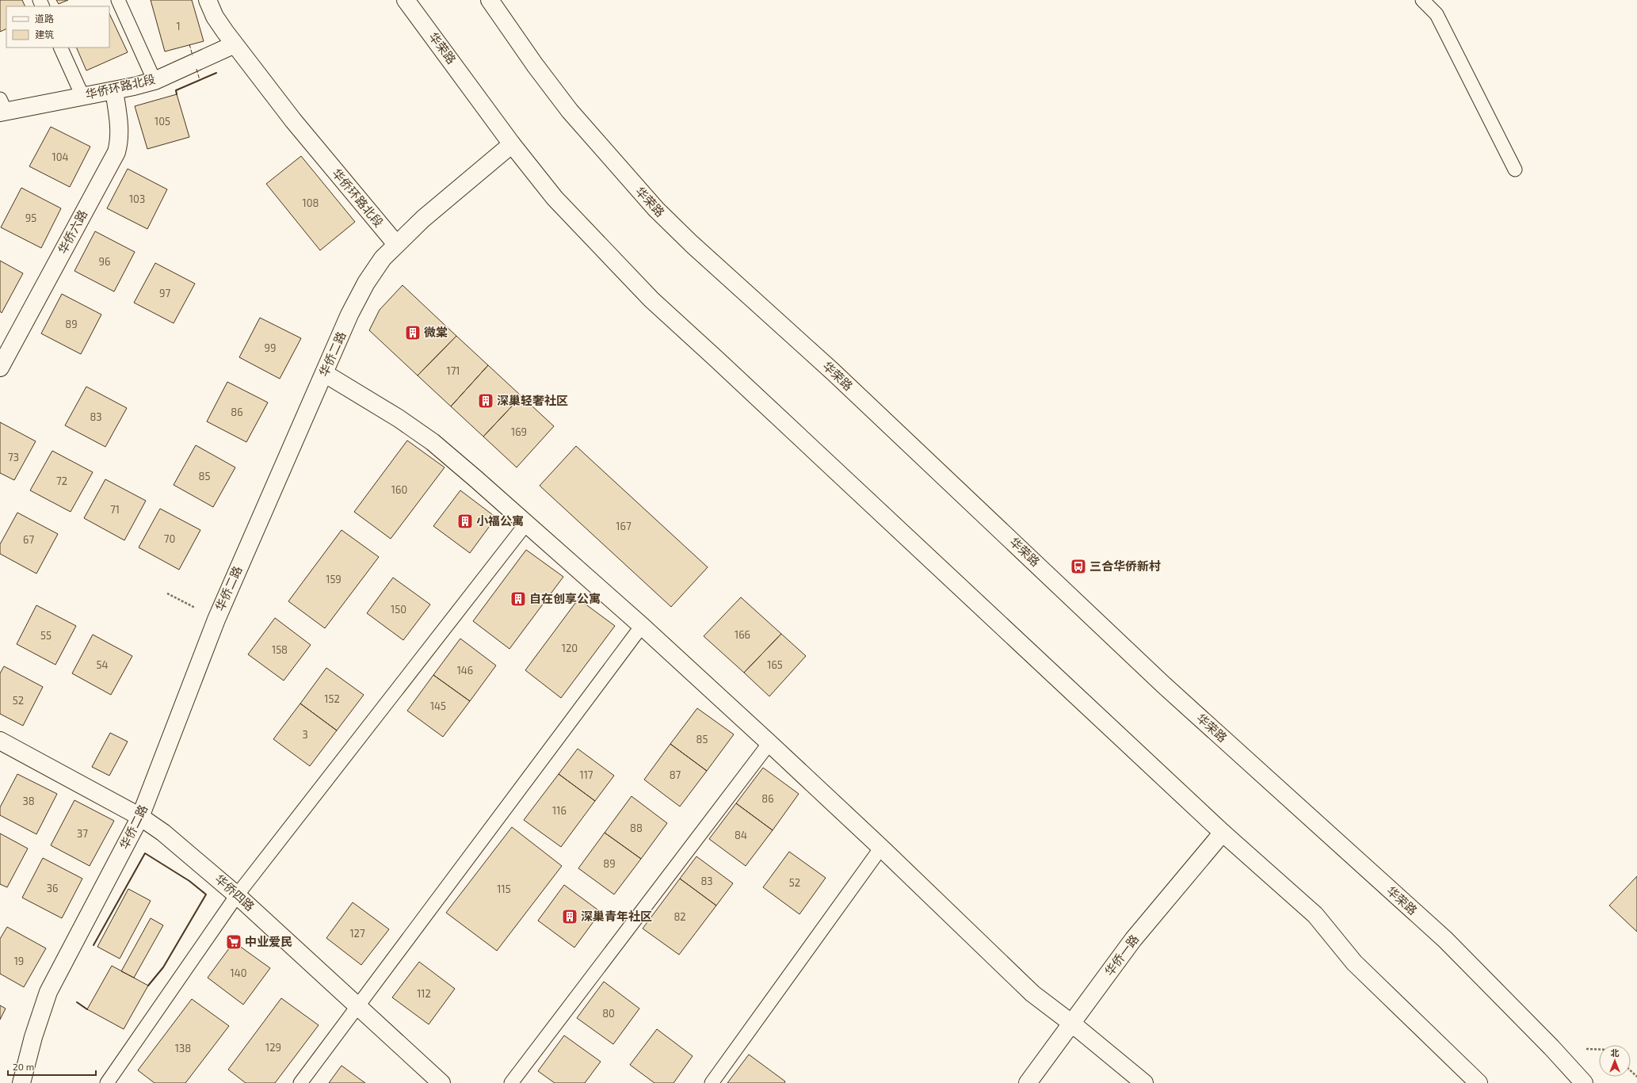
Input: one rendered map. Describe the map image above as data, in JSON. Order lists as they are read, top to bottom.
{
  "streets": {
    "street": [
      "华荣路",
      "华侨环路北段",
      "华侨六路",
      "华侨二路",
      "华侨四路",
      "华侨一路"
    ]
  },
  "crossings": [
    ["华荣路", "华侨二路"],
    ["华荣路", "华侨一路"],
    ["华侨环路北段", "华侨六路"],
    ["华侨环路北段", "华侨二路"],
    ["华侨二路", "华侨四路"]
  ],
  "places": {
    "building": [
      "微棠",
      "深巢轻奢社区",
      "小福公寓",
      "自在创享公寓",
      "深巢青年社区"
    ],
    "bus stop": ["三合华侨新村"],
    "supermarket": ["中业爱民"]
  },
  "house_numbers": [
    "1",
    "105",
    "104",
    "103",
    "108",
    "95",
    "96",
    "97",
    "89",
    "99",
    "171",
    "86",
    "83",
    "169",
    "73",
    "85",
    "72",
    "160",
    "71",
    "167",
    "70",
    "67",
    "159",
    "150",
    "166",
    "55",
    "120",
    "158",
    "54",
    "165",
    "146",
    "152",
    "52",
    "145",
    "3",
    "85",
    "117",
    "87",
    "86",
    "38",
    "116",
    "88",
    "37",
    "84",
    "89",
    "83",
    "52",
    "36",
    "115",
    "82",
    "127",
    "19",
    "140",
    "112",
    "80",
    "129",
    "138"
  ],
  "legend": ["道路", "建筑"],
  "scale_bar": "20 m",
  "north": "top"
}
